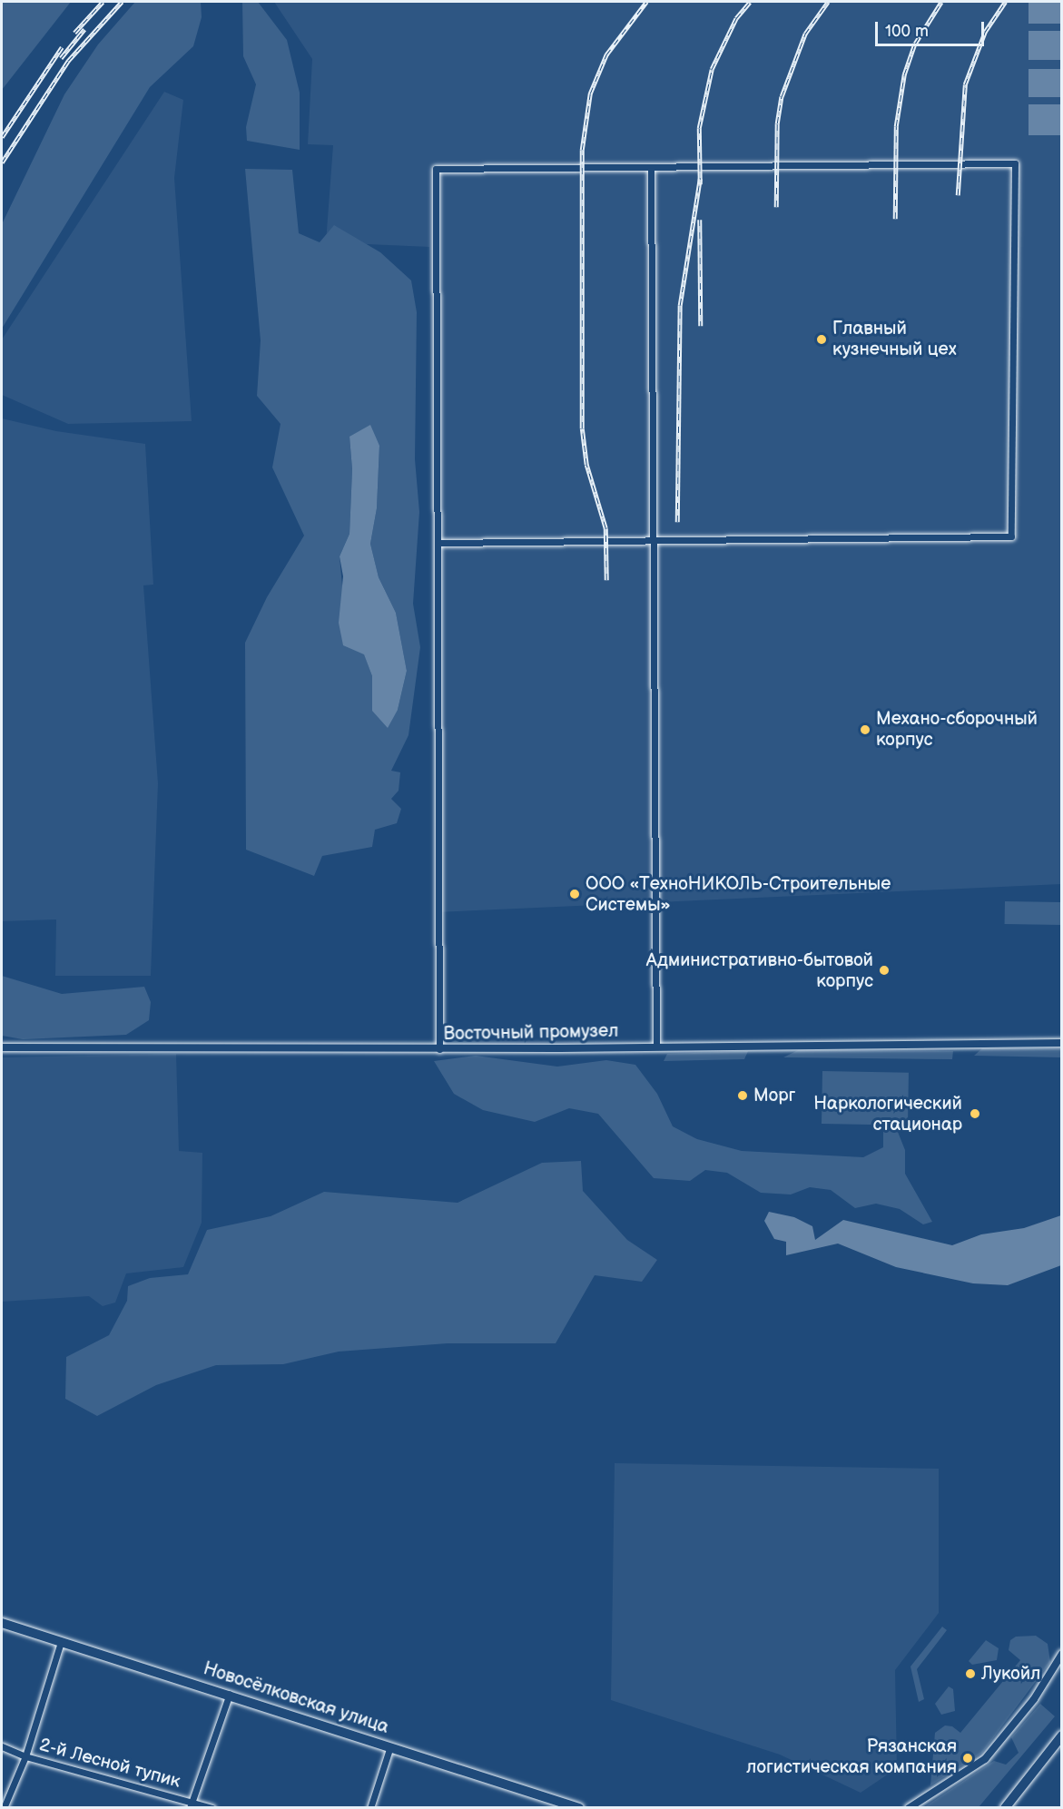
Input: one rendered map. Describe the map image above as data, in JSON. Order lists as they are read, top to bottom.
{
  "streets": {
    "main road": ["Новосёлковская улица"],
    "street": ["Восточный промузел", "2-й Лесной тупик"]
  },
  "places": [
    "Главный кузнечный цех",
    "Механо-сборочный корпус",
    "ООО «ТехноНИКОЛЬ-Строительные Системы»",
    "Административно-бытовой корпус",
    "Морг",
    "Наркологический стационар",
    "Лукойл",
    "Рязанская логистическая компания"
  ],
  "scale_bar": "100 m"
}
